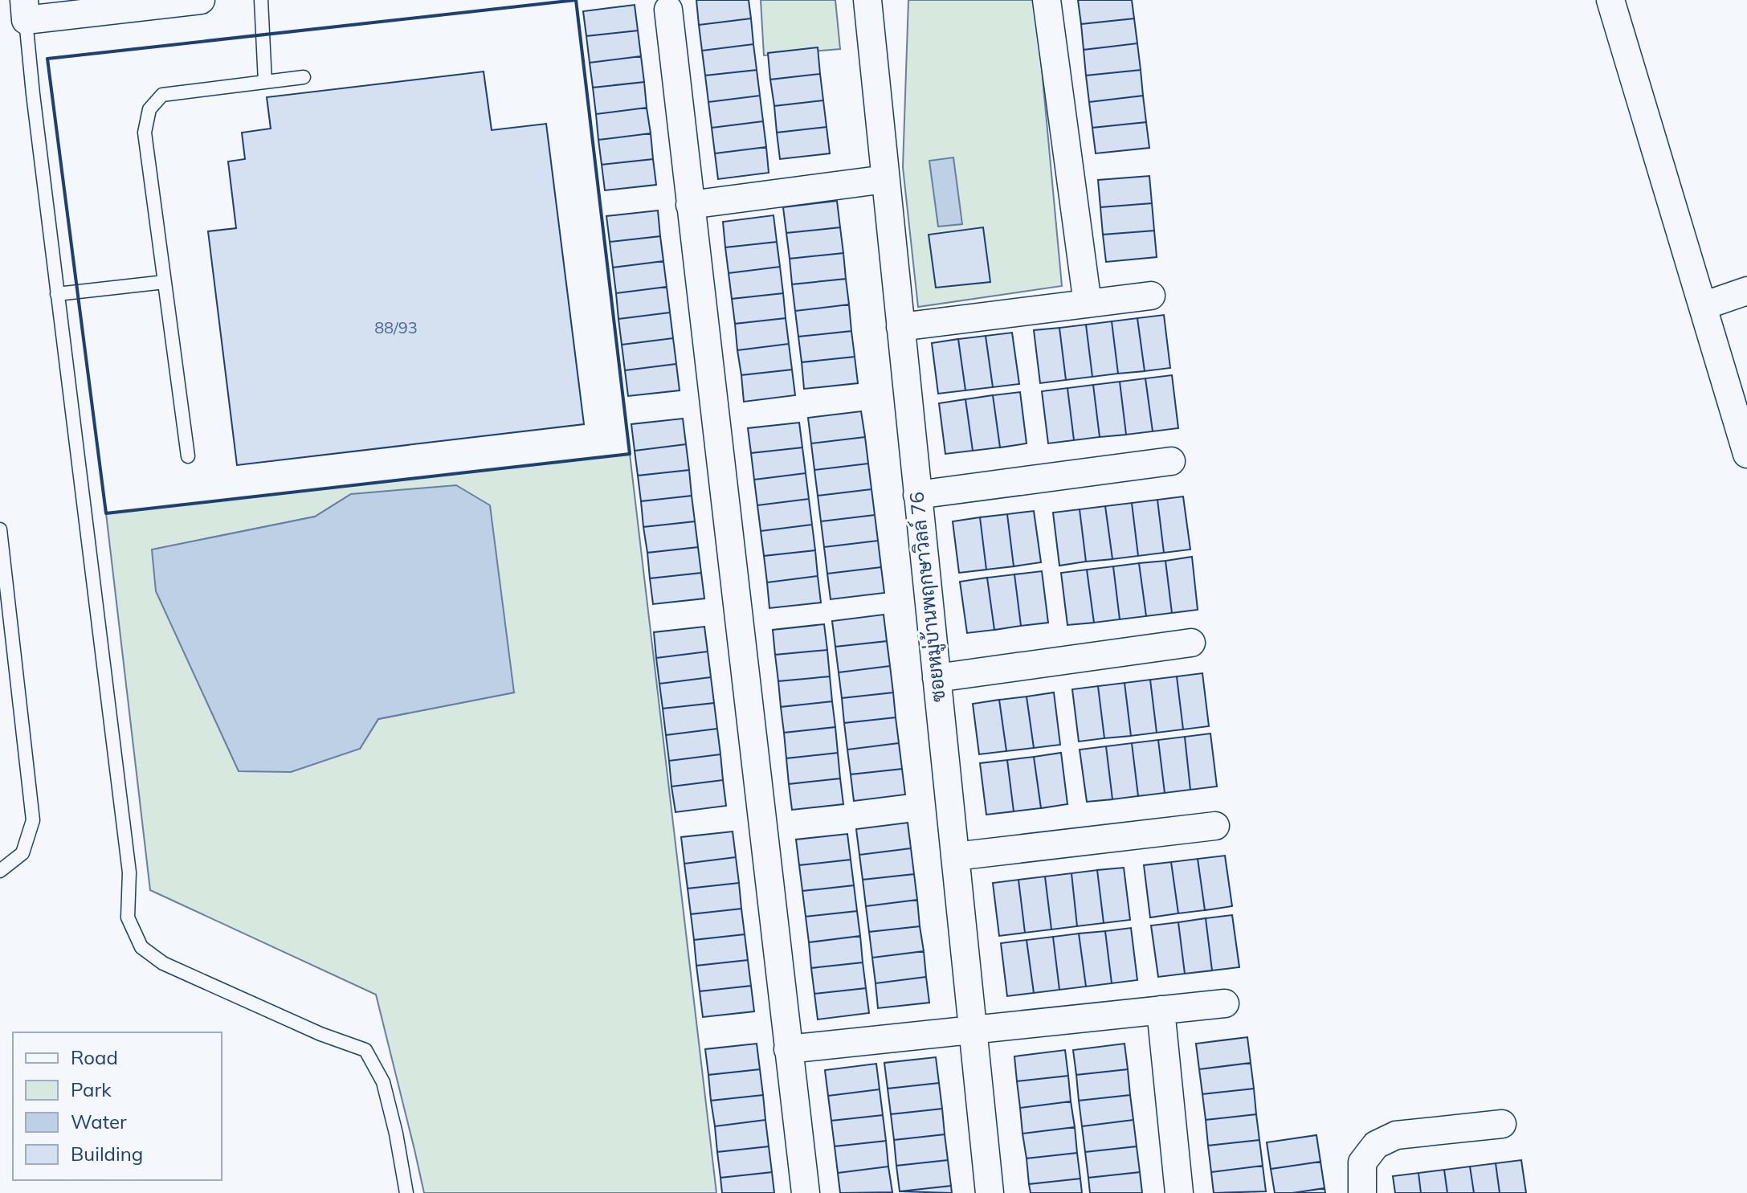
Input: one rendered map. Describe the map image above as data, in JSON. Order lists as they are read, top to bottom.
{
  "streets": {
    "street": ["ซอยหมู่บ้านพฤกษาวิลล์ 76"]
  },
  "house_numbers": ["88/93"],
  "legend": [
    "Road",
    "Park",
    "Water",
    "Building"
  ]
}
